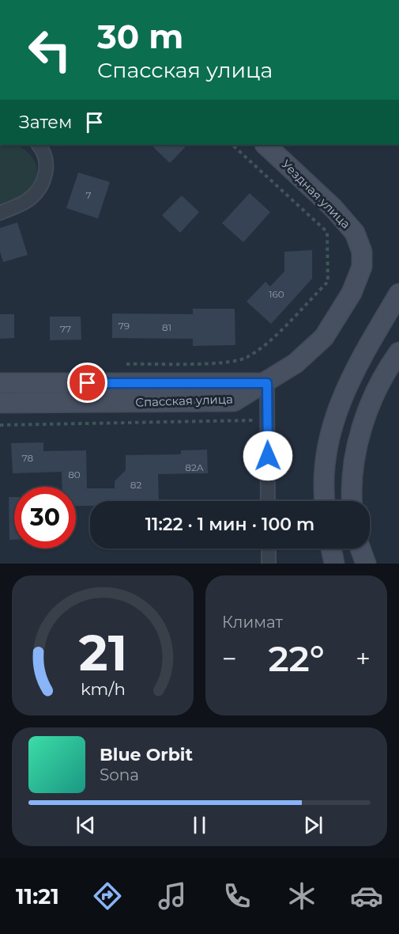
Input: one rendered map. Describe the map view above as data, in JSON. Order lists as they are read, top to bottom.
{
  "streets": {
    "street": ["Уездная улица", "Спасская улица"]
  },
  "crossings": [
    ["Уездная улица", "Спасская улица"]
  ],
  "house_numbers": [
    "7",
    "160",
    "79",
    "81",
    "77",
    "78",
    "82А",
    "80",
    "82"
  ],
  "page": {
    "turn": ["30 m", "Спасская улица"],
    "then": "Затем",
    "limit": "30",
    "trip": "11:22 · 1 мин · 100 m",
    "tile": "Климат",
    "heat": ["−", "22°", "+"],
    "song": ["Blue Orbit", "Sona"],
    "tabs": "11:21",
    "gauge": ["21", "km/h"]
  }
}
